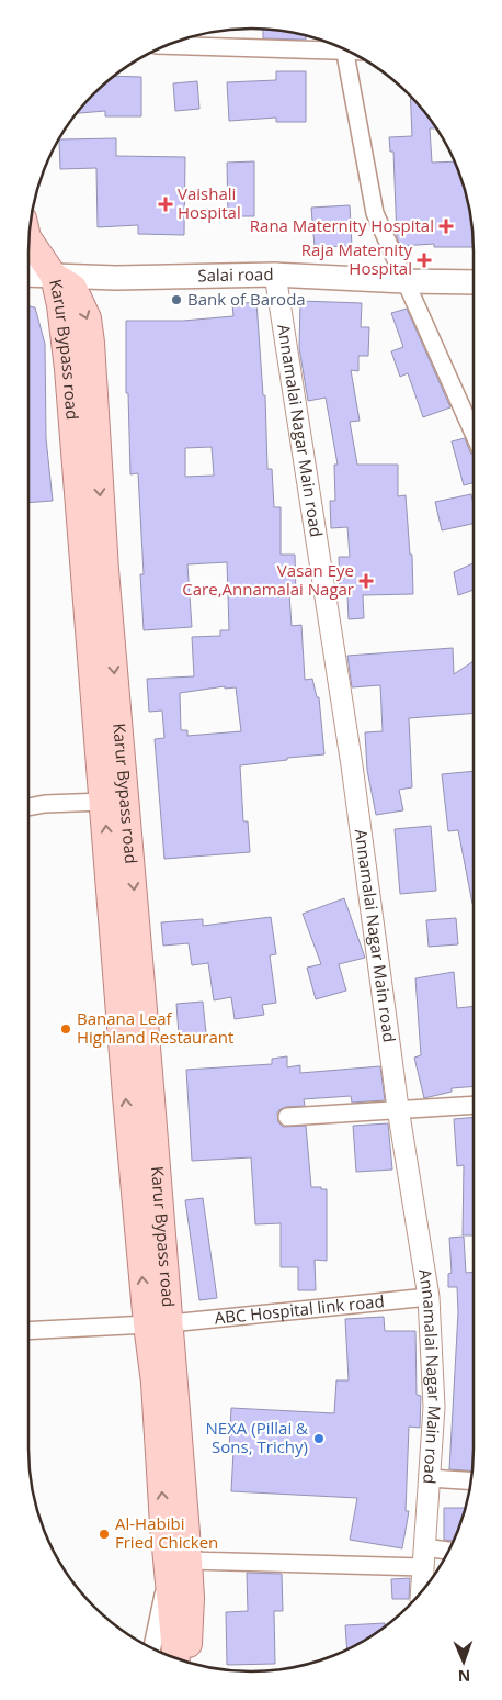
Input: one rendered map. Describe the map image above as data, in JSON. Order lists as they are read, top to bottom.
{
  "streets": {
    "main road": ["Salai road", "Karur Bypass road"],
    "street": ["Annamalai Nagar Main road", "ABC Hospital link road"]
  },
  "crossings": [
    ["Salai road", "Karur Bypass road"],
    ["Salai road", "Annamalai Nagar Main road"],
    ["Karur Bypass road", "ABC Hospital link road"],
    ["Annamalai Nagar Main road", "ABC Hospital link road"]
  ],
  "places": {
    "health": [
      "Vaishali Hospital",
      "Rana Maternity Hospital",
      "Raja Maternity Hospital",
      "Vasan Eye Care,Annamalai Nagar"
    ],
    "other": [
      "Bank of Baroda",
      "Banana Leaf Highland Restaurant",
      "NEXA (Pillai & Sons, Trichy)",
      "Al-Habibi Fried Chicken"
    ]
  },
  "north": "bottom"
}
